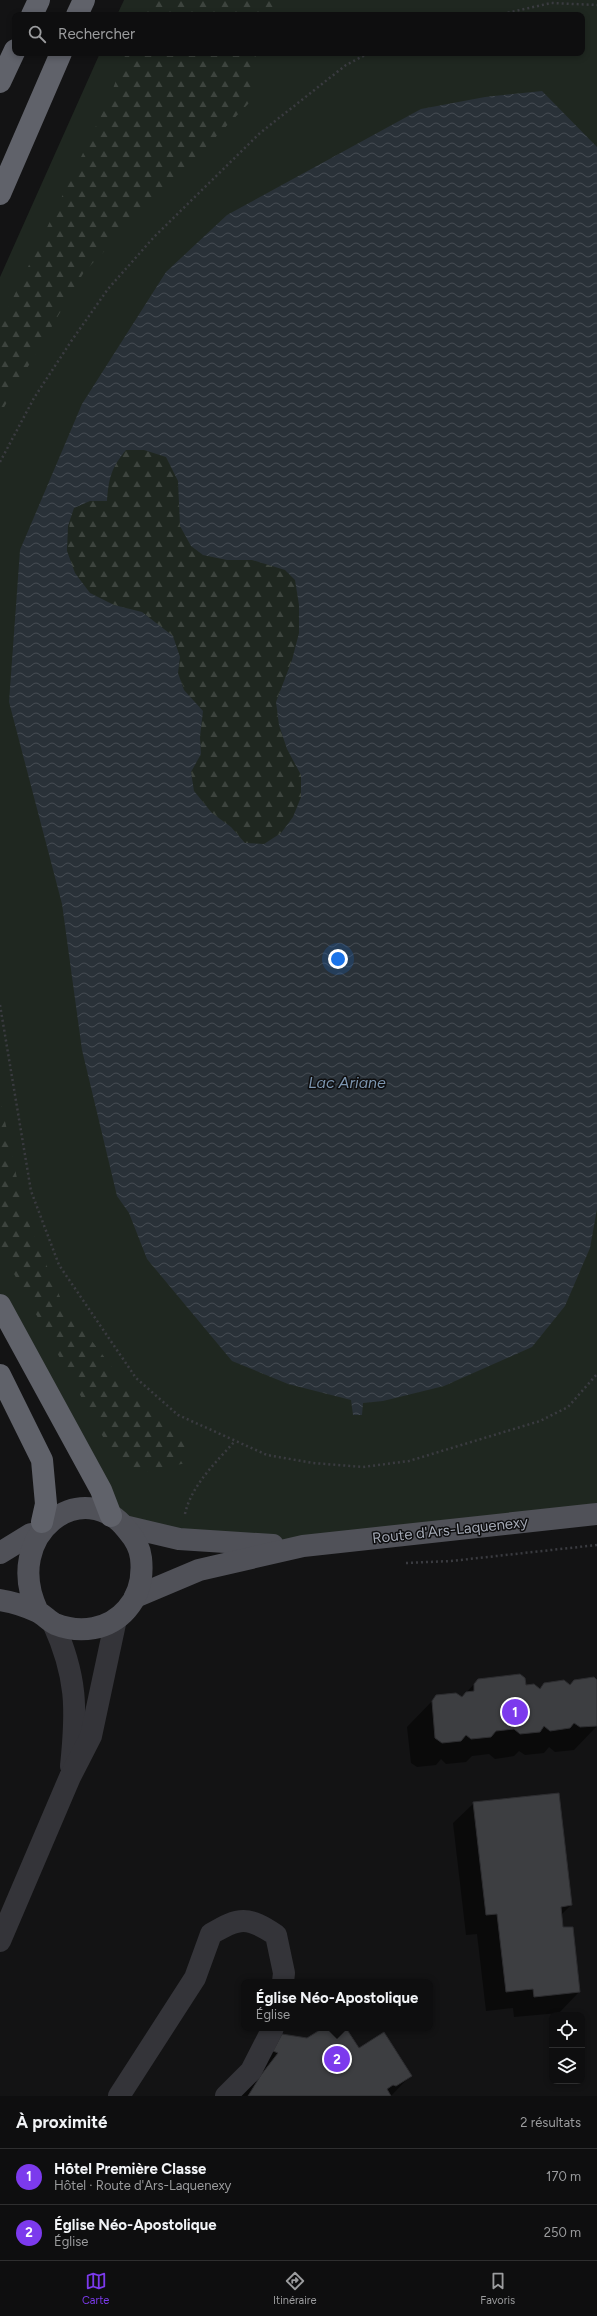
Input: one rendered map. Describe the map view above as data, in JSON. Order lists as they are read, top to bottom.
{
  "streets": {
    "main road": ["Route d'Ars-Laquenexy"]
  },
  "water": ["Lac Ariane"],
  "page": {
    "search": "Rechercher",
    "pins": ["1", "2"],
    "popup": ["Église Néo-Apostolique", "Église"],
    "heading": ["À proximité", "2 résultats"],
    "list": [
      {
        "mark": "1",
        "name": "Hôtel Première Classe",
        "note": "Hôtel · Route d'Ars-Laquenexy",
        "value": "170 m"
      },
      {
        "mark": "2",
        "name": "Église Néo-Apostolique",
        "note": "Église",
        "value": "250 m"
      }
    ],
    "nav": ["Carte", "Itinéraire", "Favoris"]
  }
}
